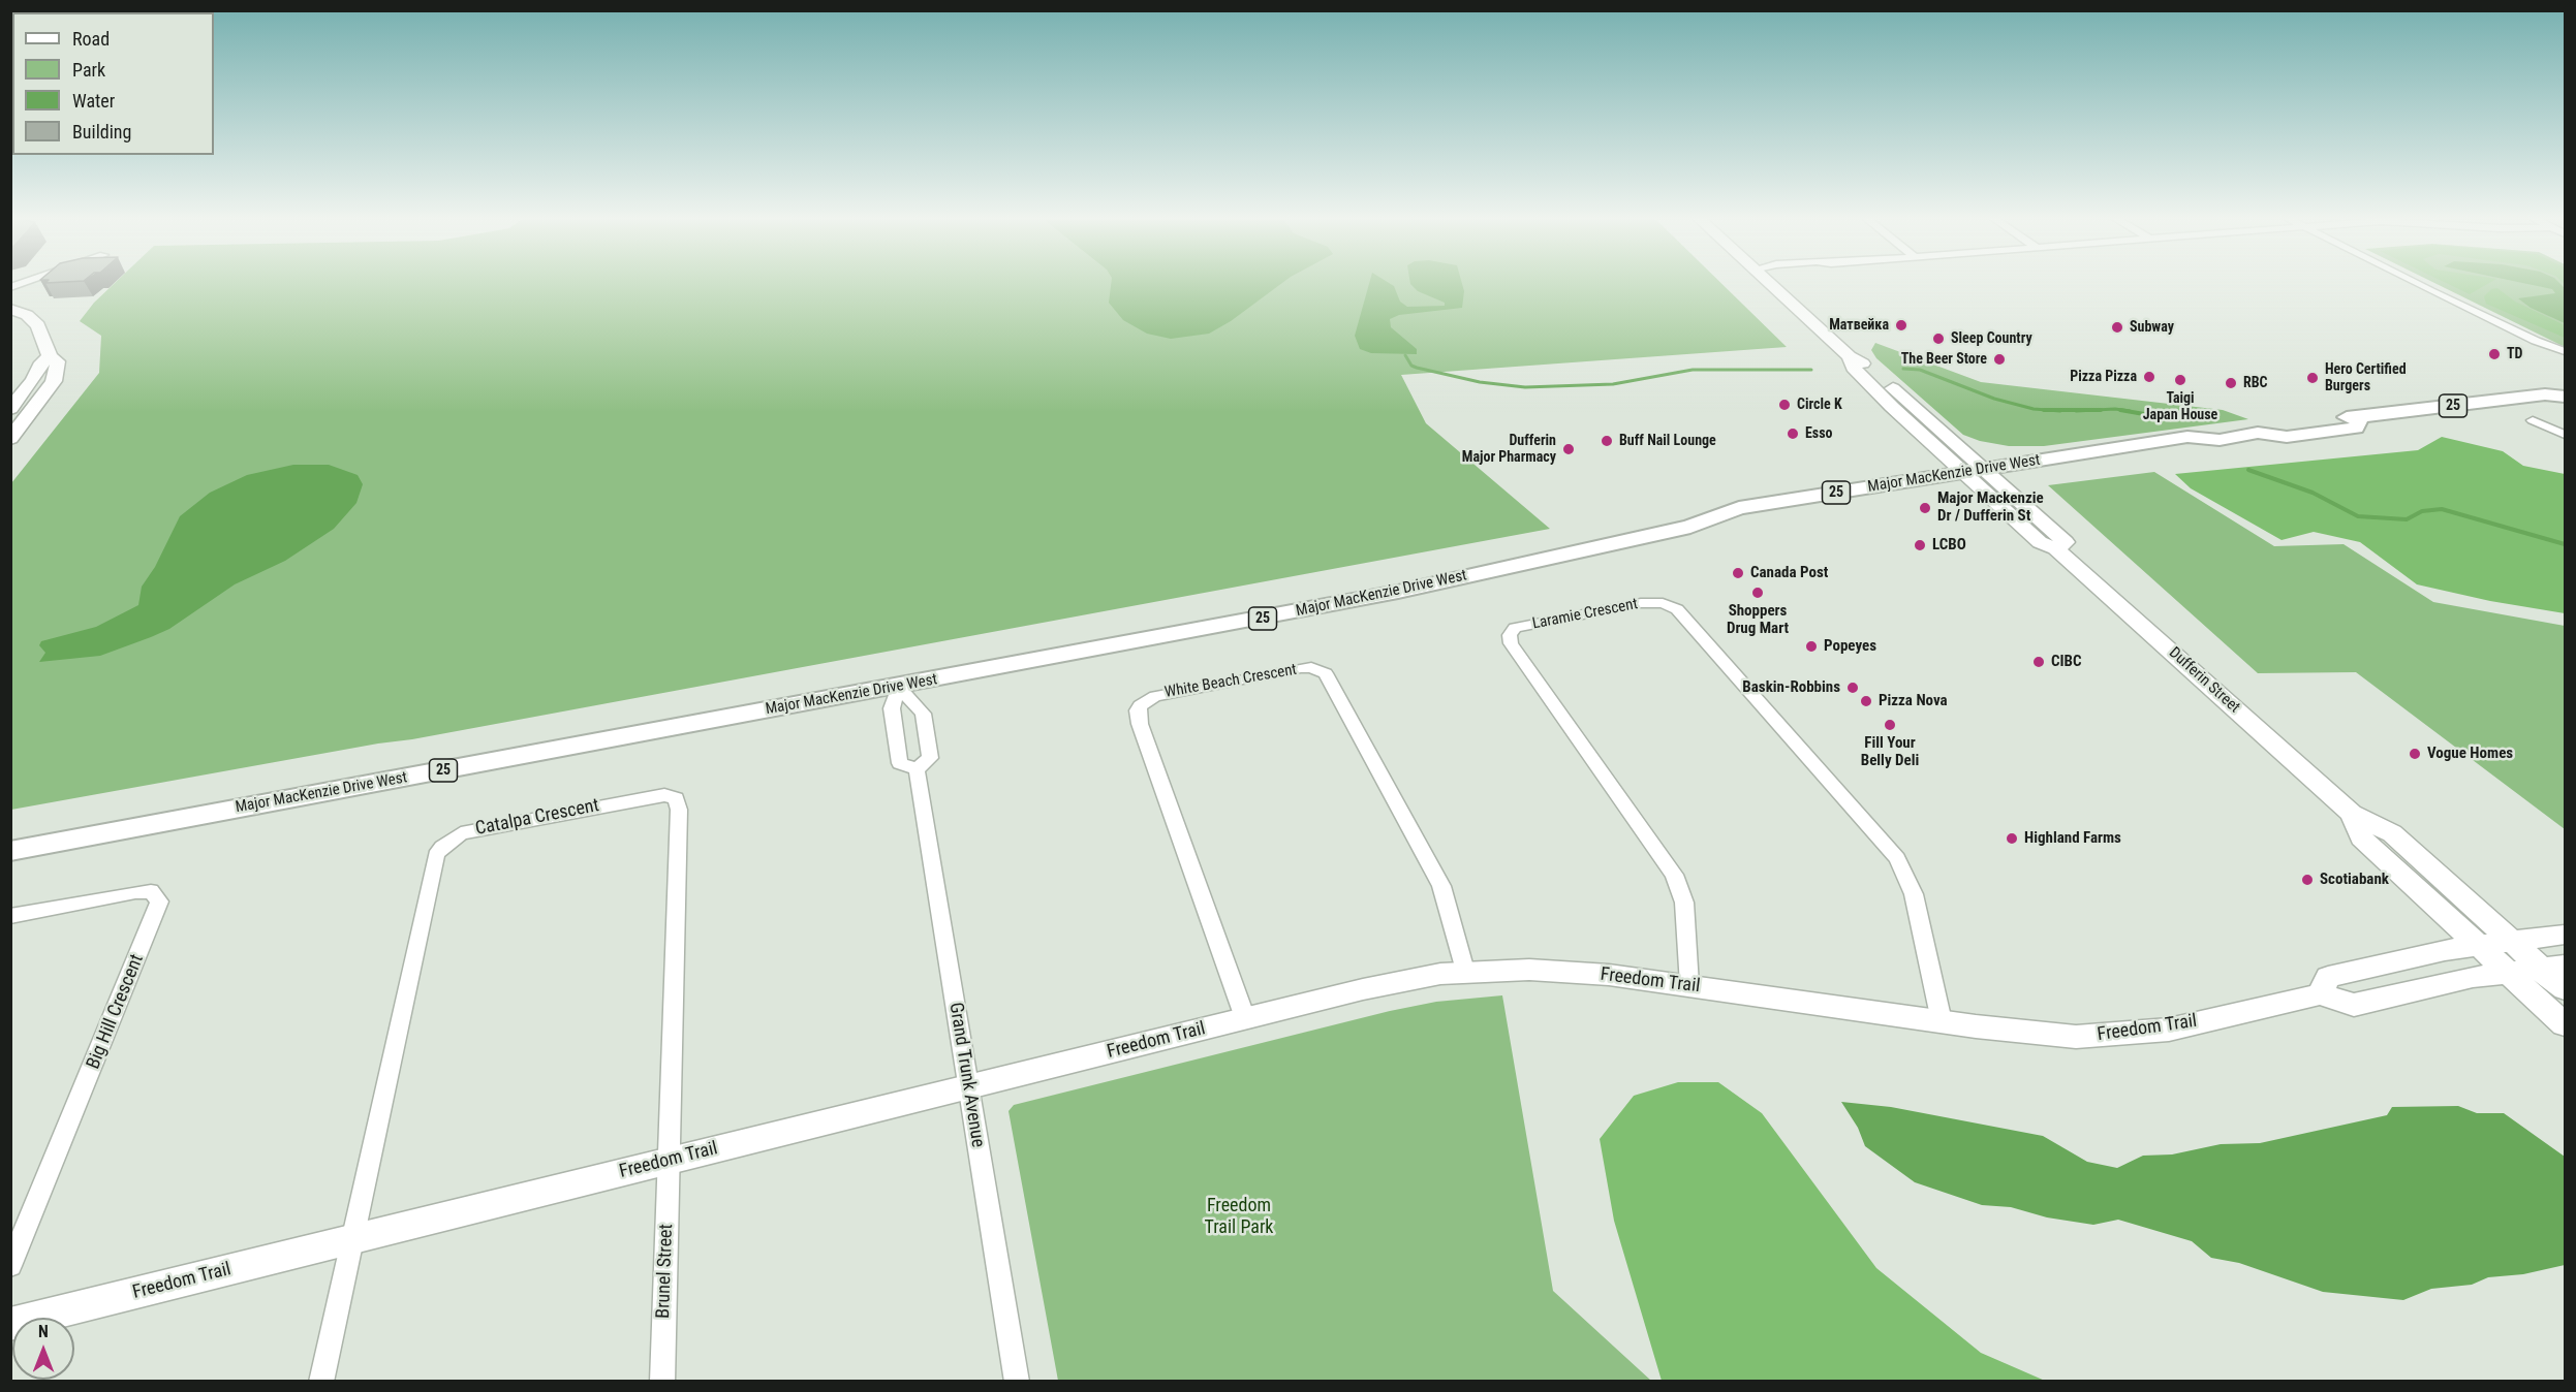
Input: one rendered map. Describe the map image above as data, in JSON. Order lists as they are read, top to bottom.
{
  "streets": {
    "main road": ["25", "Major MacKenzie Drive West"],
    "street": [
      "Laramie Crescent",
      "Dufferin Street",
      "White Beach Crescent",
      "Catalpa Crescent",
      "Freedom Trail",
      "Big Hill Crescent",
      "Grand Trunk Avenue",
      "Brunel Street"
    ]
  },
  "crossings": [
    ["Major MacKenzie Drive West", "Dufferin Street"],
    ["Laramie Crescent", "Freedom Trail"],
    ["White Beach Crescent", "Freedom Trail"],
    ["Catalpa Crescent", "Freedom Trail"],
    ["Catalpa Crescent", "Brunel Street"],
    ["Freedom Trail", "Grand Trunk Avenue"],
    ["Freedom Trail", "Brunel Street"]
  ],
  "parks": ["Freedom Trail Park"],
  "places": [
    "Матвейка",
    "Subway",
    "Sleep Country",
    "TD",
    "The Beer Store",
    "Pizza Pizza",
    "Hero Certified Burgers",
    "Taigi Japan House",
    "RBC",
    "Circle K",
    "Esso",
    "Buff Nail Lounge",
    "Dufferin Major Pharmacy",
    "Major Mackenzie Dr / Dufferin St",
    "LCBO",
    "Canada Post",
    "Shoppers Drug Mart",
    "Popeyes",
    "CIBC",
    "Baskin-Robbins",
    "Pizza Nova",
    "Fill Your Belly Deli",
    "Vogue Homes",
    "Highland Farms",
    "Scotiabank"
  ],
  "legend": [
    "Road",
    "Park",
    "Water",
    "Building"
  ],
  "north": "top"
}
